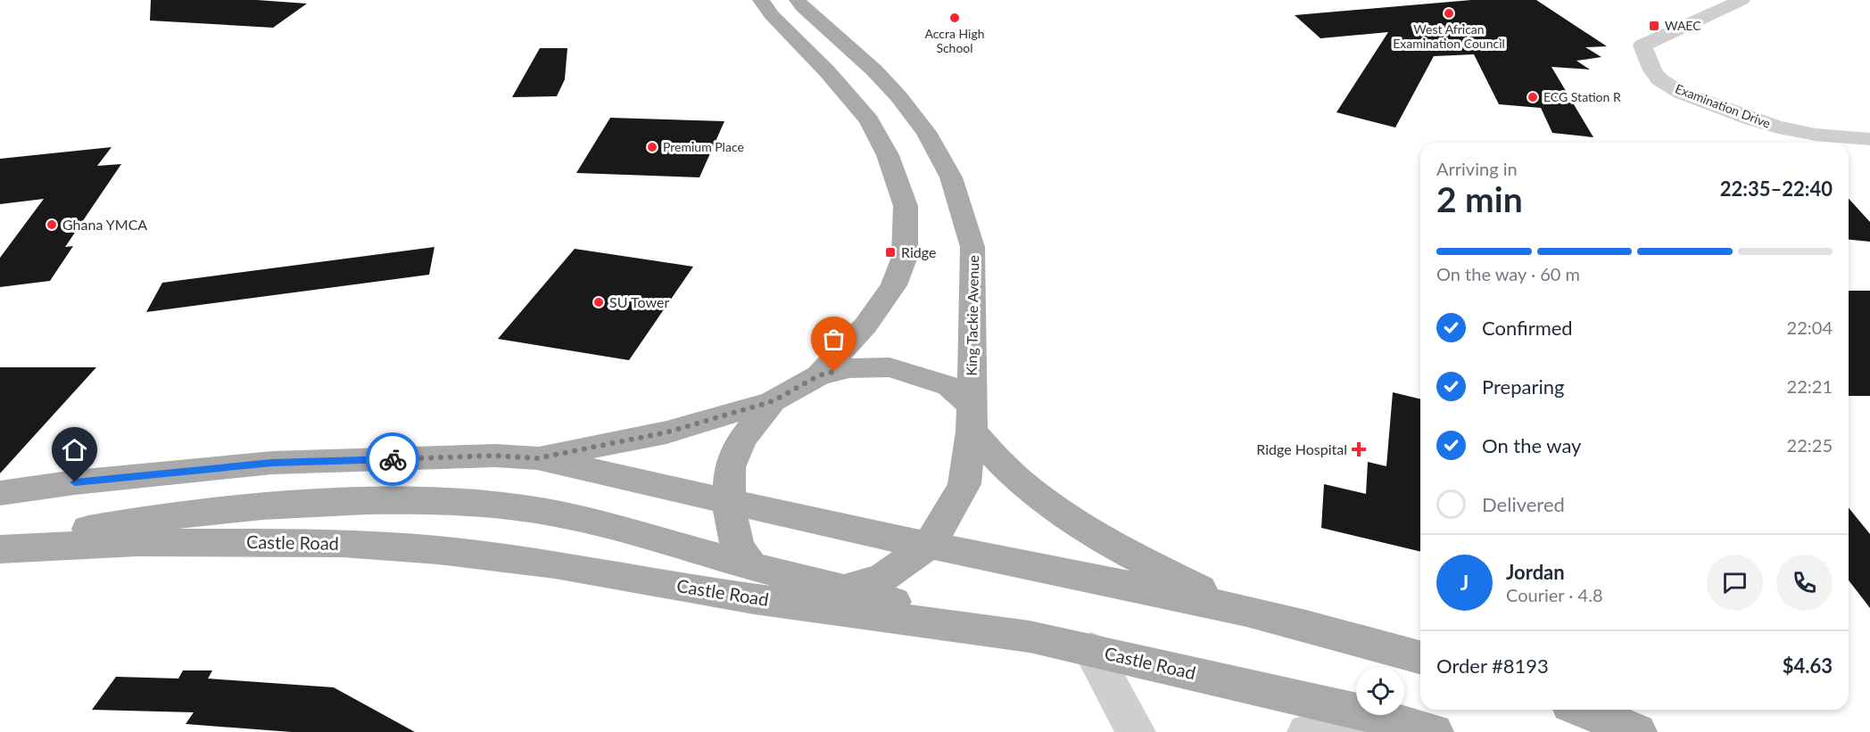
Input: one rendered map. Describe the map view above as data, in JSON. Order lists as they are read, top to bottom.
{
  "streets": {
    "main road": ["King Tackie Avenue", "Castle Road"],
    "street": ["Examination Drive"]
  },
  "places": {
    "other": [
      "West African Examination Council",
      "Accra High School",
      "ECG Station R",
      "Premium Place",
      "Ghana YMCA",
      "SU Tower"
    ],
    "transit": ["WAEC", "Ridge"],
    "health": ["Ridge Hospital"]
  },
  "page": {
    "heading": ["2 min", "Arriving in", "22:35–22:40"],
    "panel": [
      "Jordan",
      "Courier · 4.8",
      "Order #8193",
      "$4.63"
    ],
    "bar": "On the way · 60 m",
    "list": [
      ["Confirmed", "22:04"],
      ["Preparing", "22:21"],
      ["On the way", "22:25"],
      "Delivered"
    ],
    "round": "J"
  }
}
